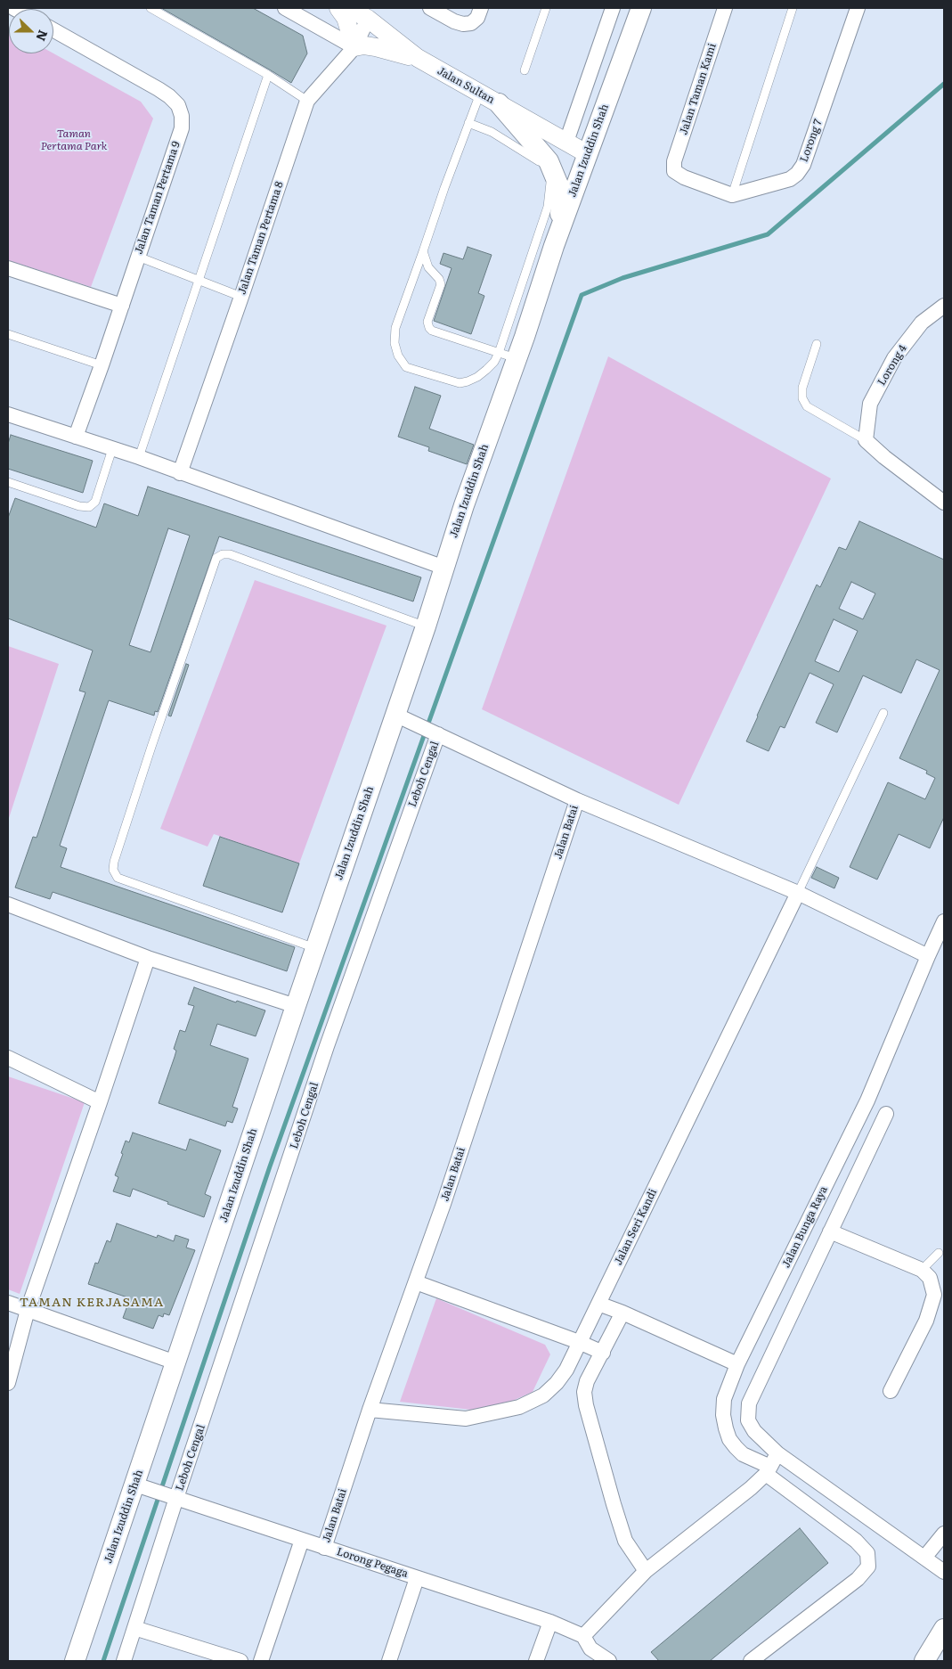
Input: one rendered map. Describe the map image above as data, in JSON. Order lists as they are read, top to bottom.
{
  "streets": {
    "main road": ["Jalan Izuddin Shah"],
    "street": [
      "Jalan Sultan",
      "Jalan Taman Kami",
      "Lorong 7",
      "Jalan Taman Pertama 9",
      "Jalan Taman Pertama 8",
      "Lorong 4",
      "Leboh Cengal",
      "Jalan Batai",
      "Jalan Seri Kandi",
      "Jalan Bunga Raya",
      "Lorong Pegaga"
    ]
  },
  "crossings": [
    ["Jalan Sultan", "Jalan Izuddin Shah"],
    ["Jalan Sultan", "Jalan Taman Pertama 8"],
    ["Jalan Taman Kami", "Lorong 7"],
    ["Jalan Izuddin Shah", "Leboh Cengal"],
    ["Jalan Izuddin Shah", "Lorong Pegaga"],
    ["Leboh Cengal", "Lorong Pegaga"],
    ["Jalan Batai", "Jalan Seri Kandi"],
    ["Jalan Batai", "Lorong Pegaga"]
  ],
  "districts": ["TAMAN KERJASAMA"],
  "parks": ["Taman Pertama Park"],
  "north": "right"
}
